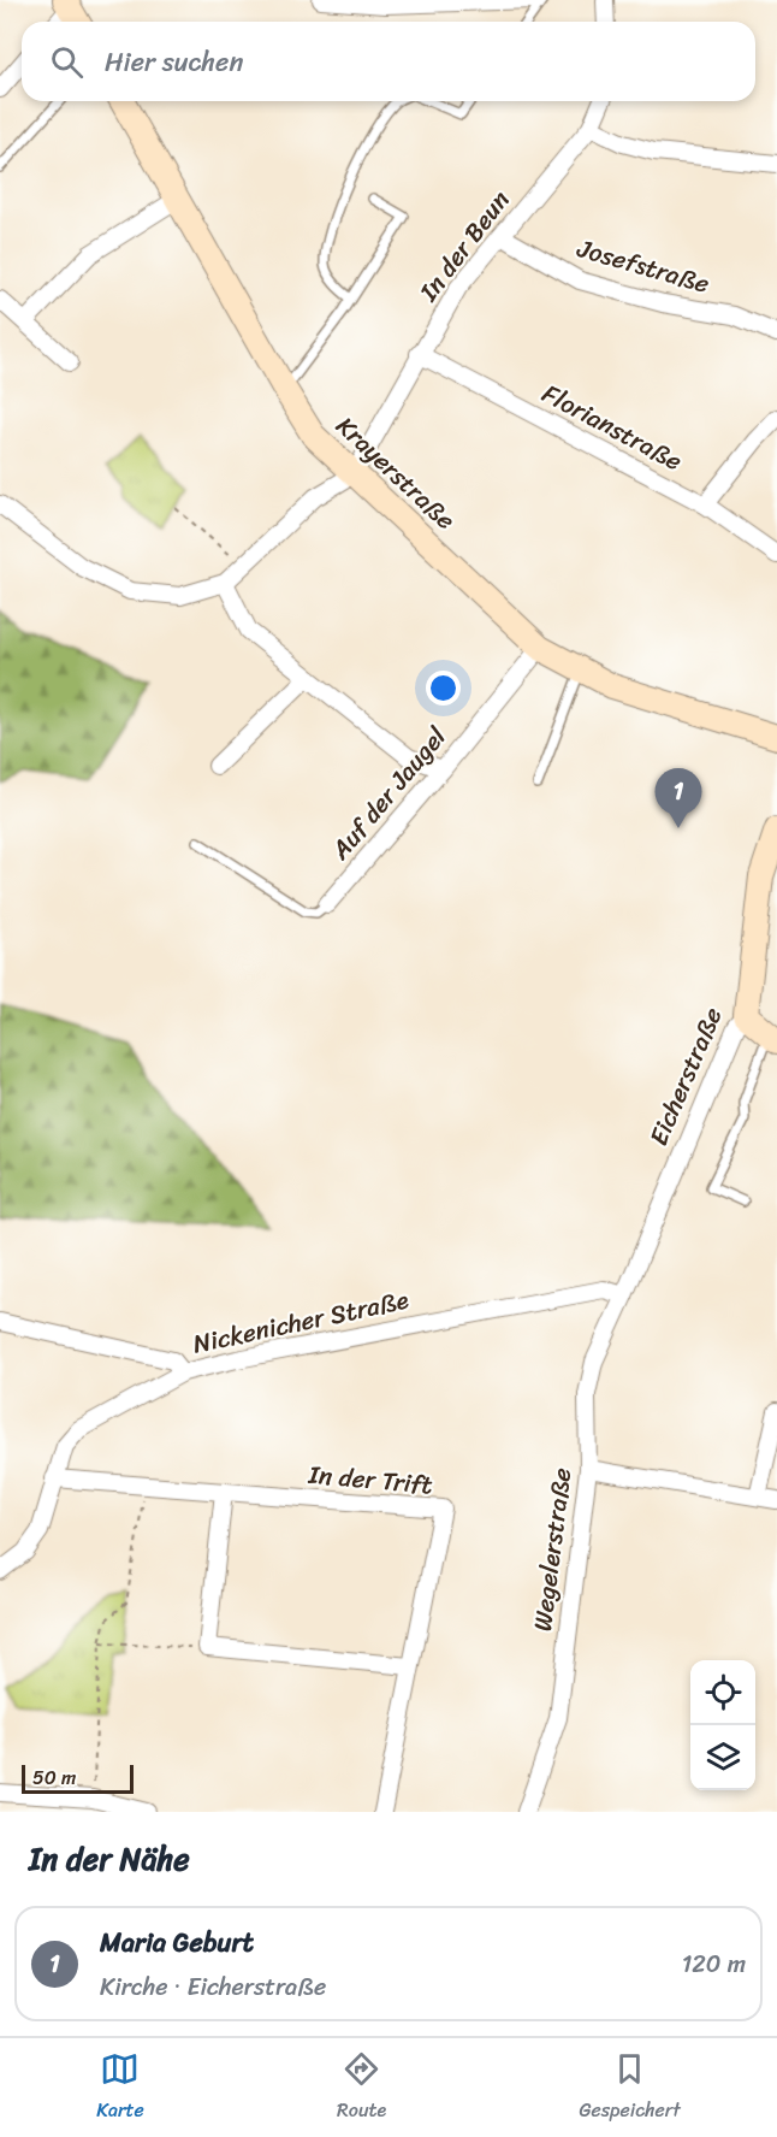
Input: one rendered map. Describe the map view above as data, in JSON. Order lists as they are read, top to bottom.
{
  "streets": {
    "street": [
      "In der Beun",
      "Josefstraße",
      "Florianstraße",
      "Krayerstraße",
      "Auf der Jaugel",
      "Eicherstraße",
      "Nickenicher Straße",
      "In der Trift",
      "Wegelerstraße"
    ]
  },
  "crossings": [
    ["In der Beun", "Josefstraße"],
    ["In der Beun", "Florianstraße"],
    ["In der Beun", "Krayerstraße"],
    ["Krayerstraße", "Auf der Jaugel"],
    ["Eicherstraße", "Nickenicher Straße"],
    ["Eicherstraße", "Wegelerstraße"],
    ["Nickenicher Straße", "In der Trift"],
    ["Nickenicher Straße", "Wegelerstraße"]
  ],
  "scale_bar": "50 m",
  "page": {
    "search": "Hier suchen",
    "pins": "1",
    "scale": "50 m",
    "heading": "In der Nähe",
    "list": [
      {
        "mark": "1",
        "name": "Maria Geburt",
        "note": "Kirche · Eicherstraße",
        "value": "120 m"
      }
    ],
    "nav": ["Karte", "Route", "Gespeichert"]
  }
}
